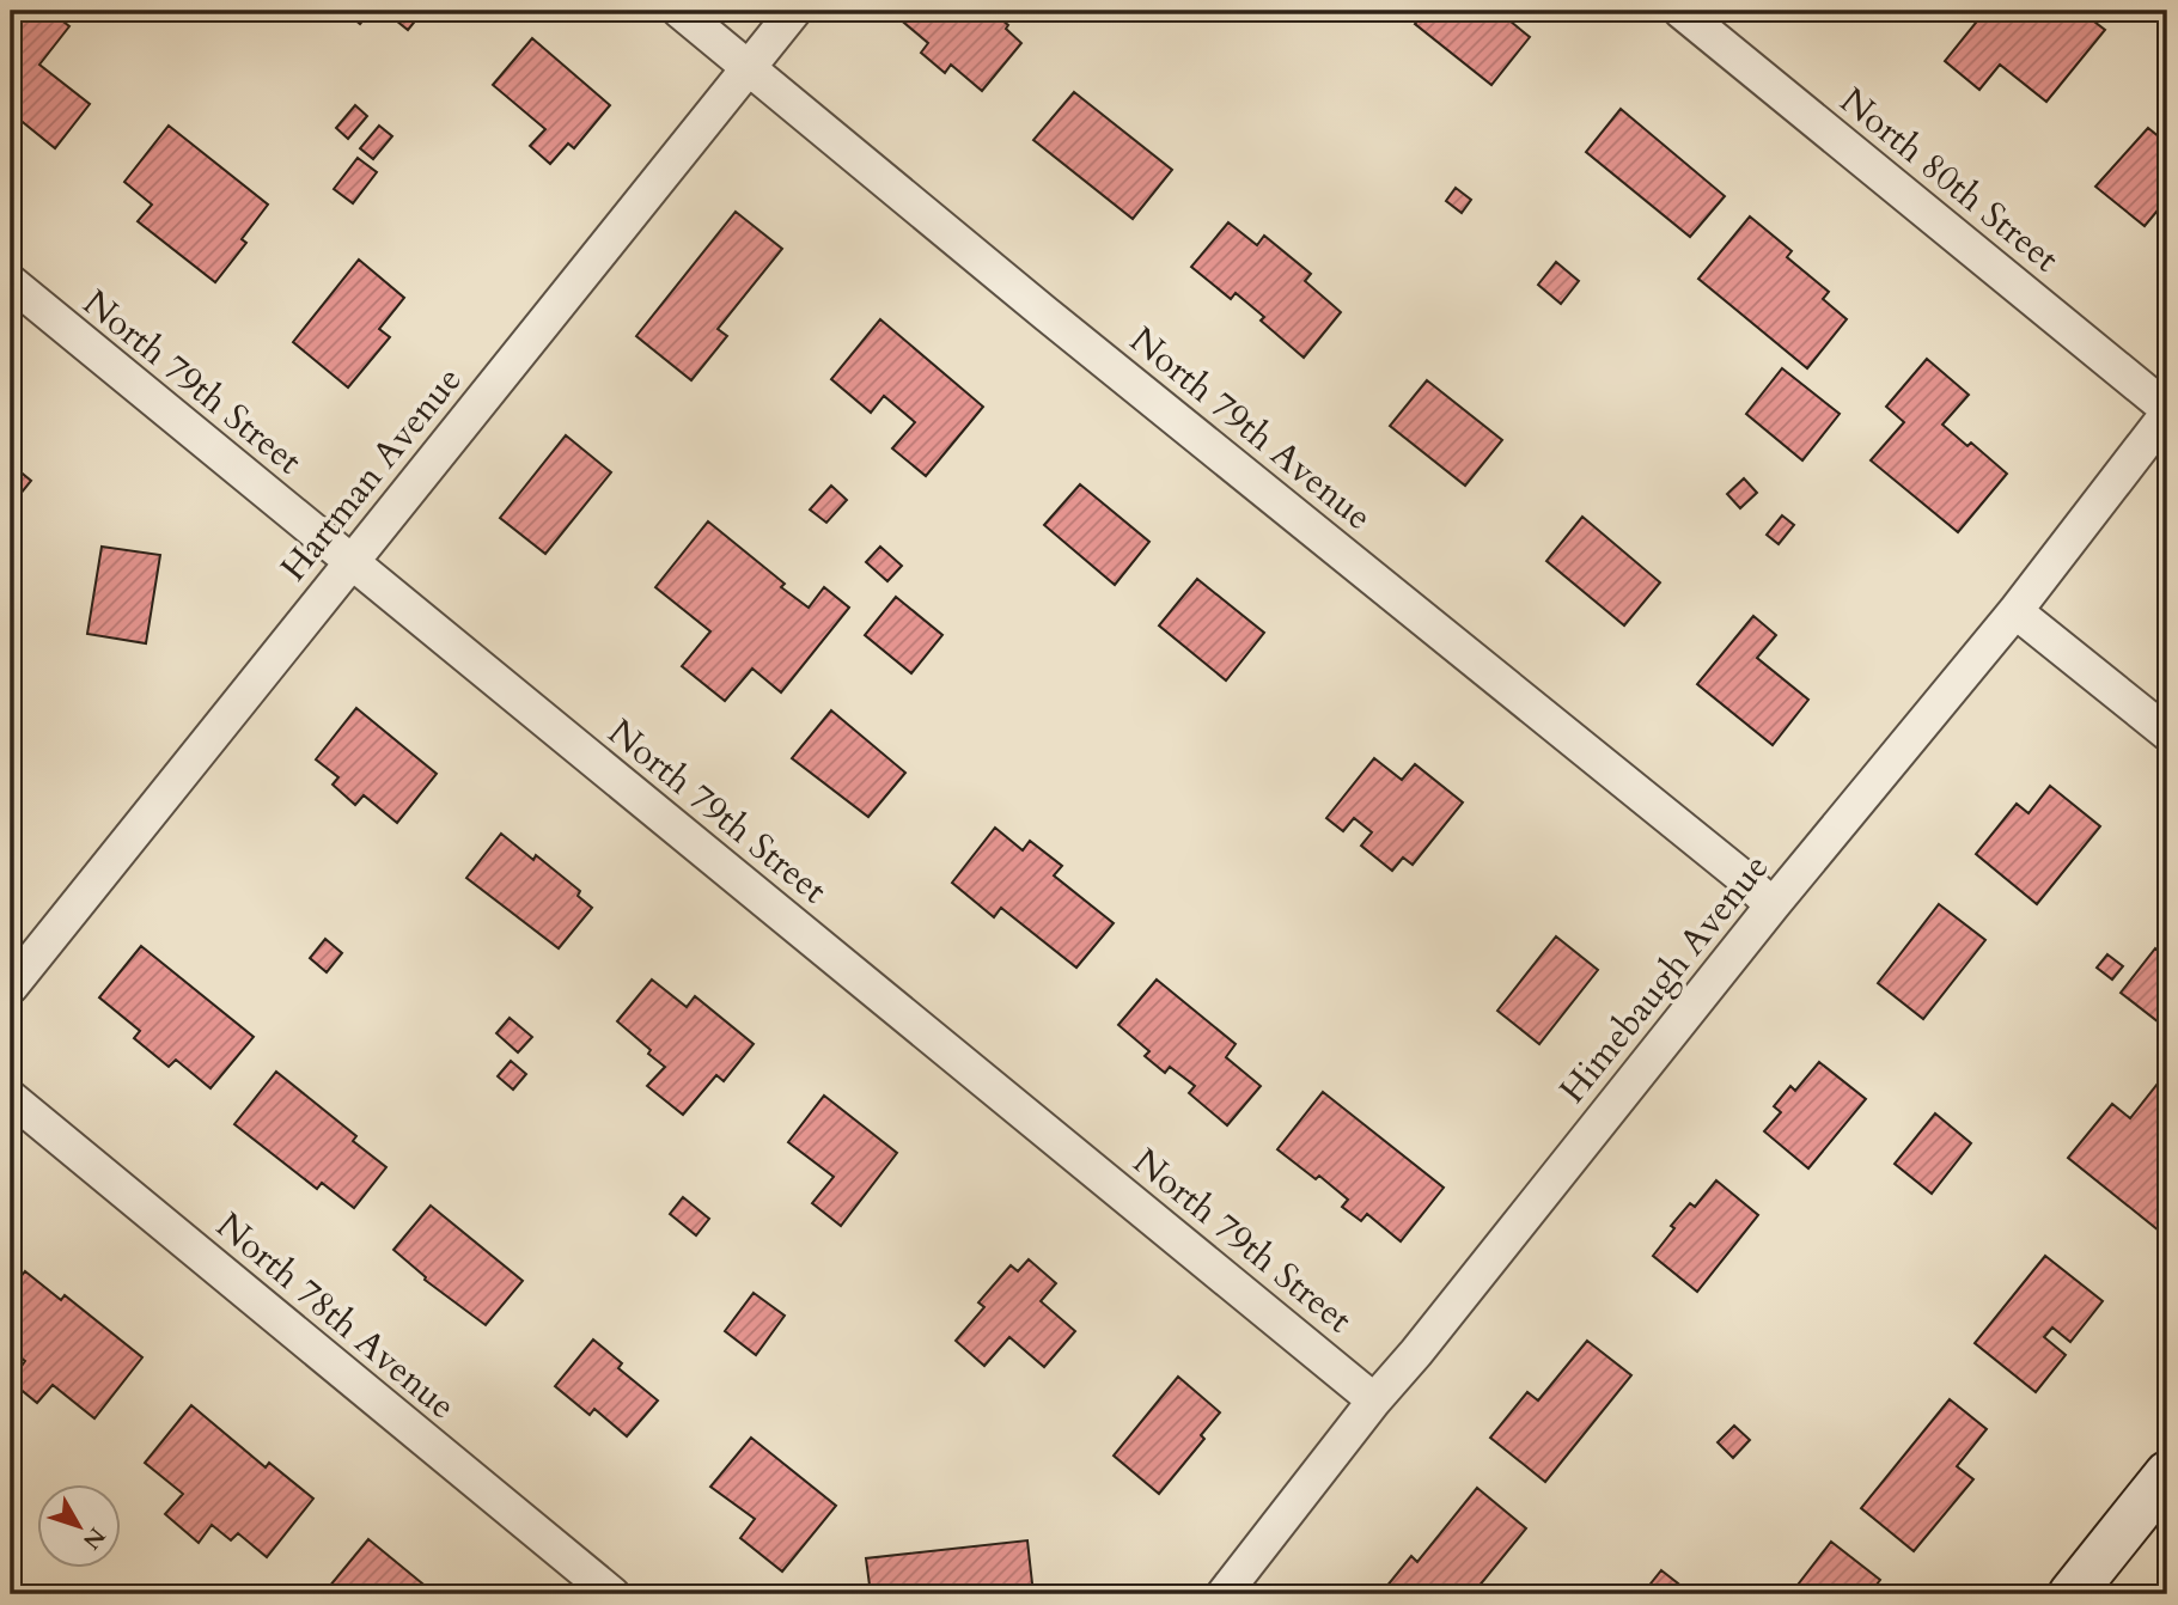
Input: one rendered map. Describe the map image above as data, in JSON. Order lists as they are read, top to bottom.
{
  "streets": {
    "street": [
      "North 80th Street",
      "North 79th Street",
      "North 79th Avenue",
      "Hartman Avenue",
      "Himebaugh Avenue",
      "North 78th Avenue"
    ]
  },
  "crossings": [
    ["North 80th Street", "Himebaugh Avenue"],
    ["North 79th Street", "Hartman Avenue"],
    ["North 79th Street", "Himebaugh Avenue"],
    ["North 79th Avenue", "Hartman Avenue"],
    ["North 79th Avenue", "Himebaugh Avenue"]
  ],
  "north": "bottom right"
}
